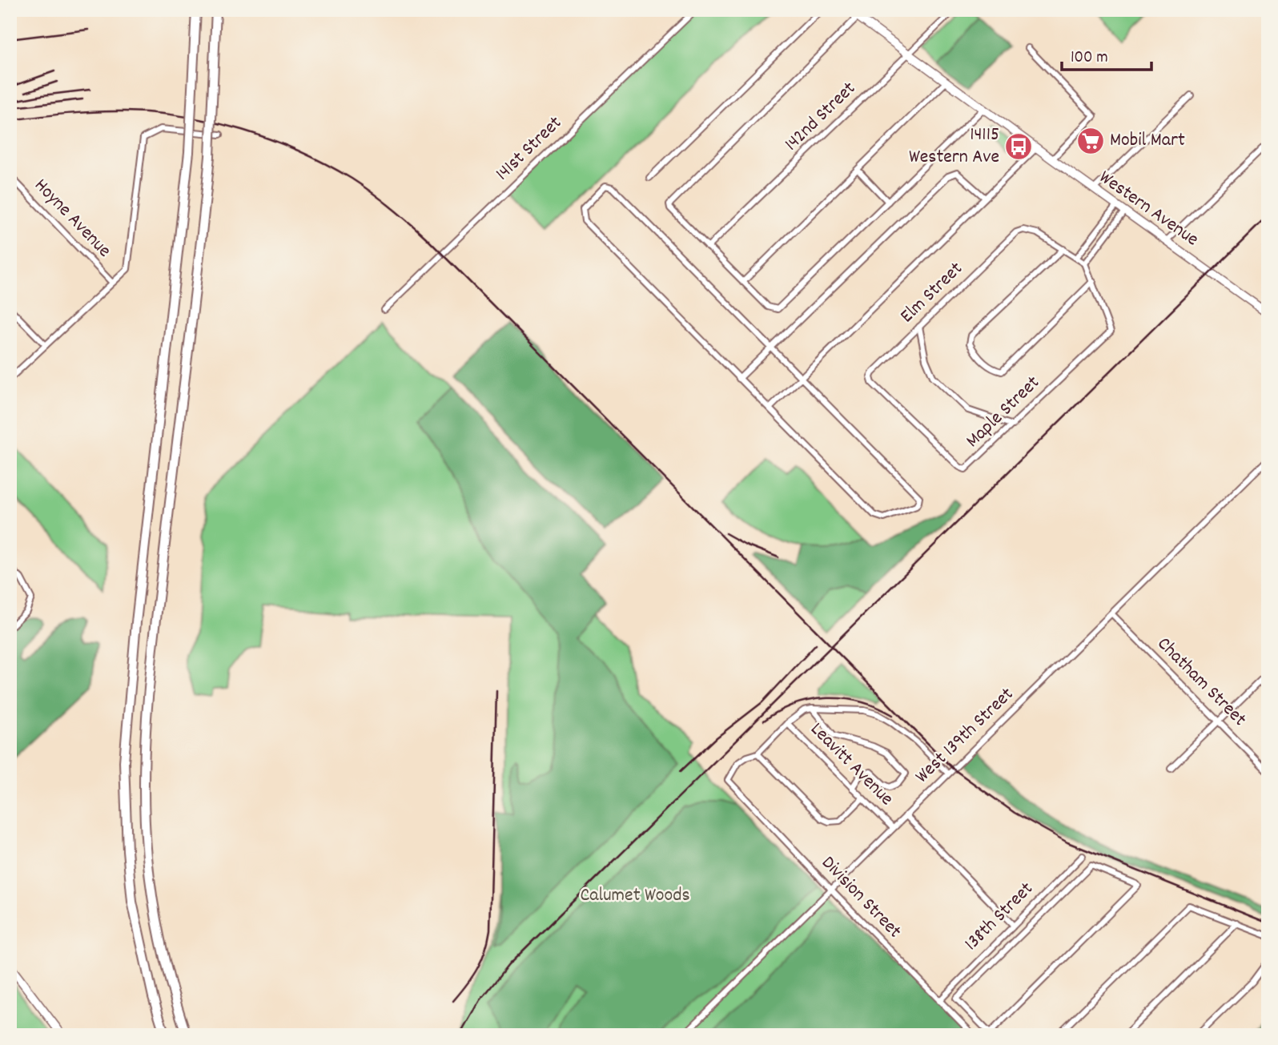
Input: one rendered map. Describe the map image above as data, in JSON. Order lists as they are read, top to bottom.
{
  "streets": {
    "main road": ["Western Avenue"],
    "street": [
      "142nd Street",
      "141st Street",
      "Hoyne Avenue",
      "Elm Street",
      "Maple Street",
      "Chatham Street",
      "West 139th Street",
      "Leavitt Avenue",
      "Division Street",
      "138th Street"
    ]
  },
  "crossings": [
    ["142nd Street", "Western Avenue"],
    ["Elm Street", "Maple Street"],
    ["Chatham Street", "West 139th Street"],
    ["West 139th Street", "Leavitt Avenue"],
    ["West 139th Street", "Division Street"],
    ["Division Street", "138th Street"]
  ],
  "parks": ["Calumet Woods"],
  "places": {
    "supermarket": ["Mobil Mart"],
    "bus stop": ["14115 Western Ave"]
  },
  "scale_bar": "100 m"
}
